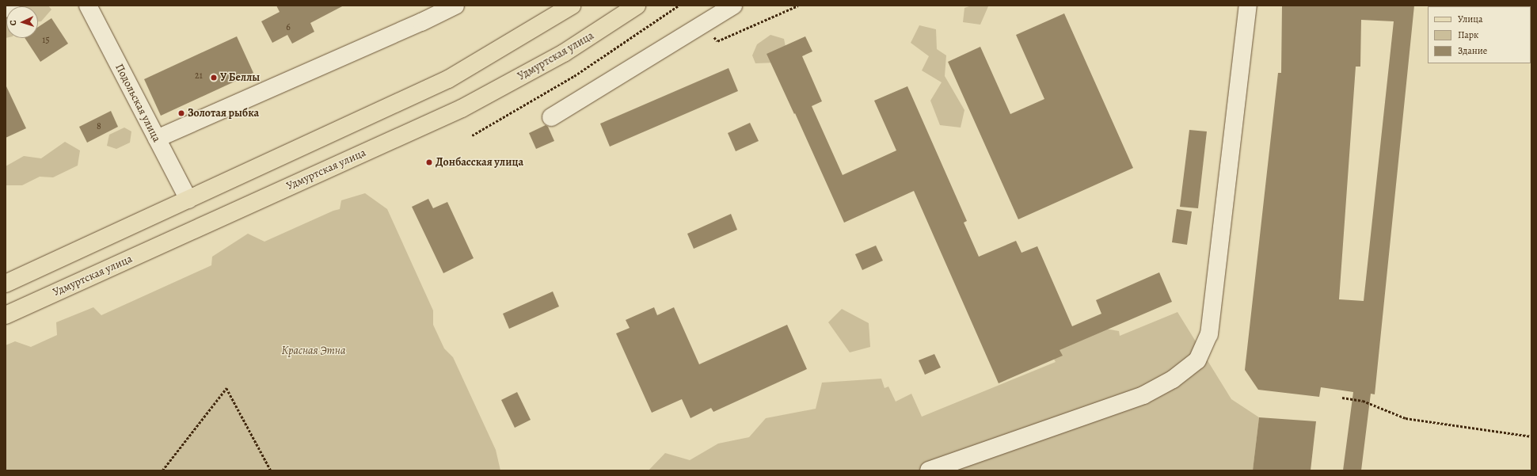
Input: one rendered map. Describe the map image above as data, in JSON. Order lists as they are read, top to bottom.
{
  "streets": {
    "main road": ["Удмуртская улица"],
    "street": ["Подольская улица"]
  },
  "parks": ["Красная Этна"],
  "places": ["У Беллы", "Золотая рыбка", "Донбасская улица"],
  "house_numbers": [
    "6",
    "15",
    "21",
    "8"
  ],
  "legend": ["Улица", "Парк", "Здание"],
  "north": "left"
}
